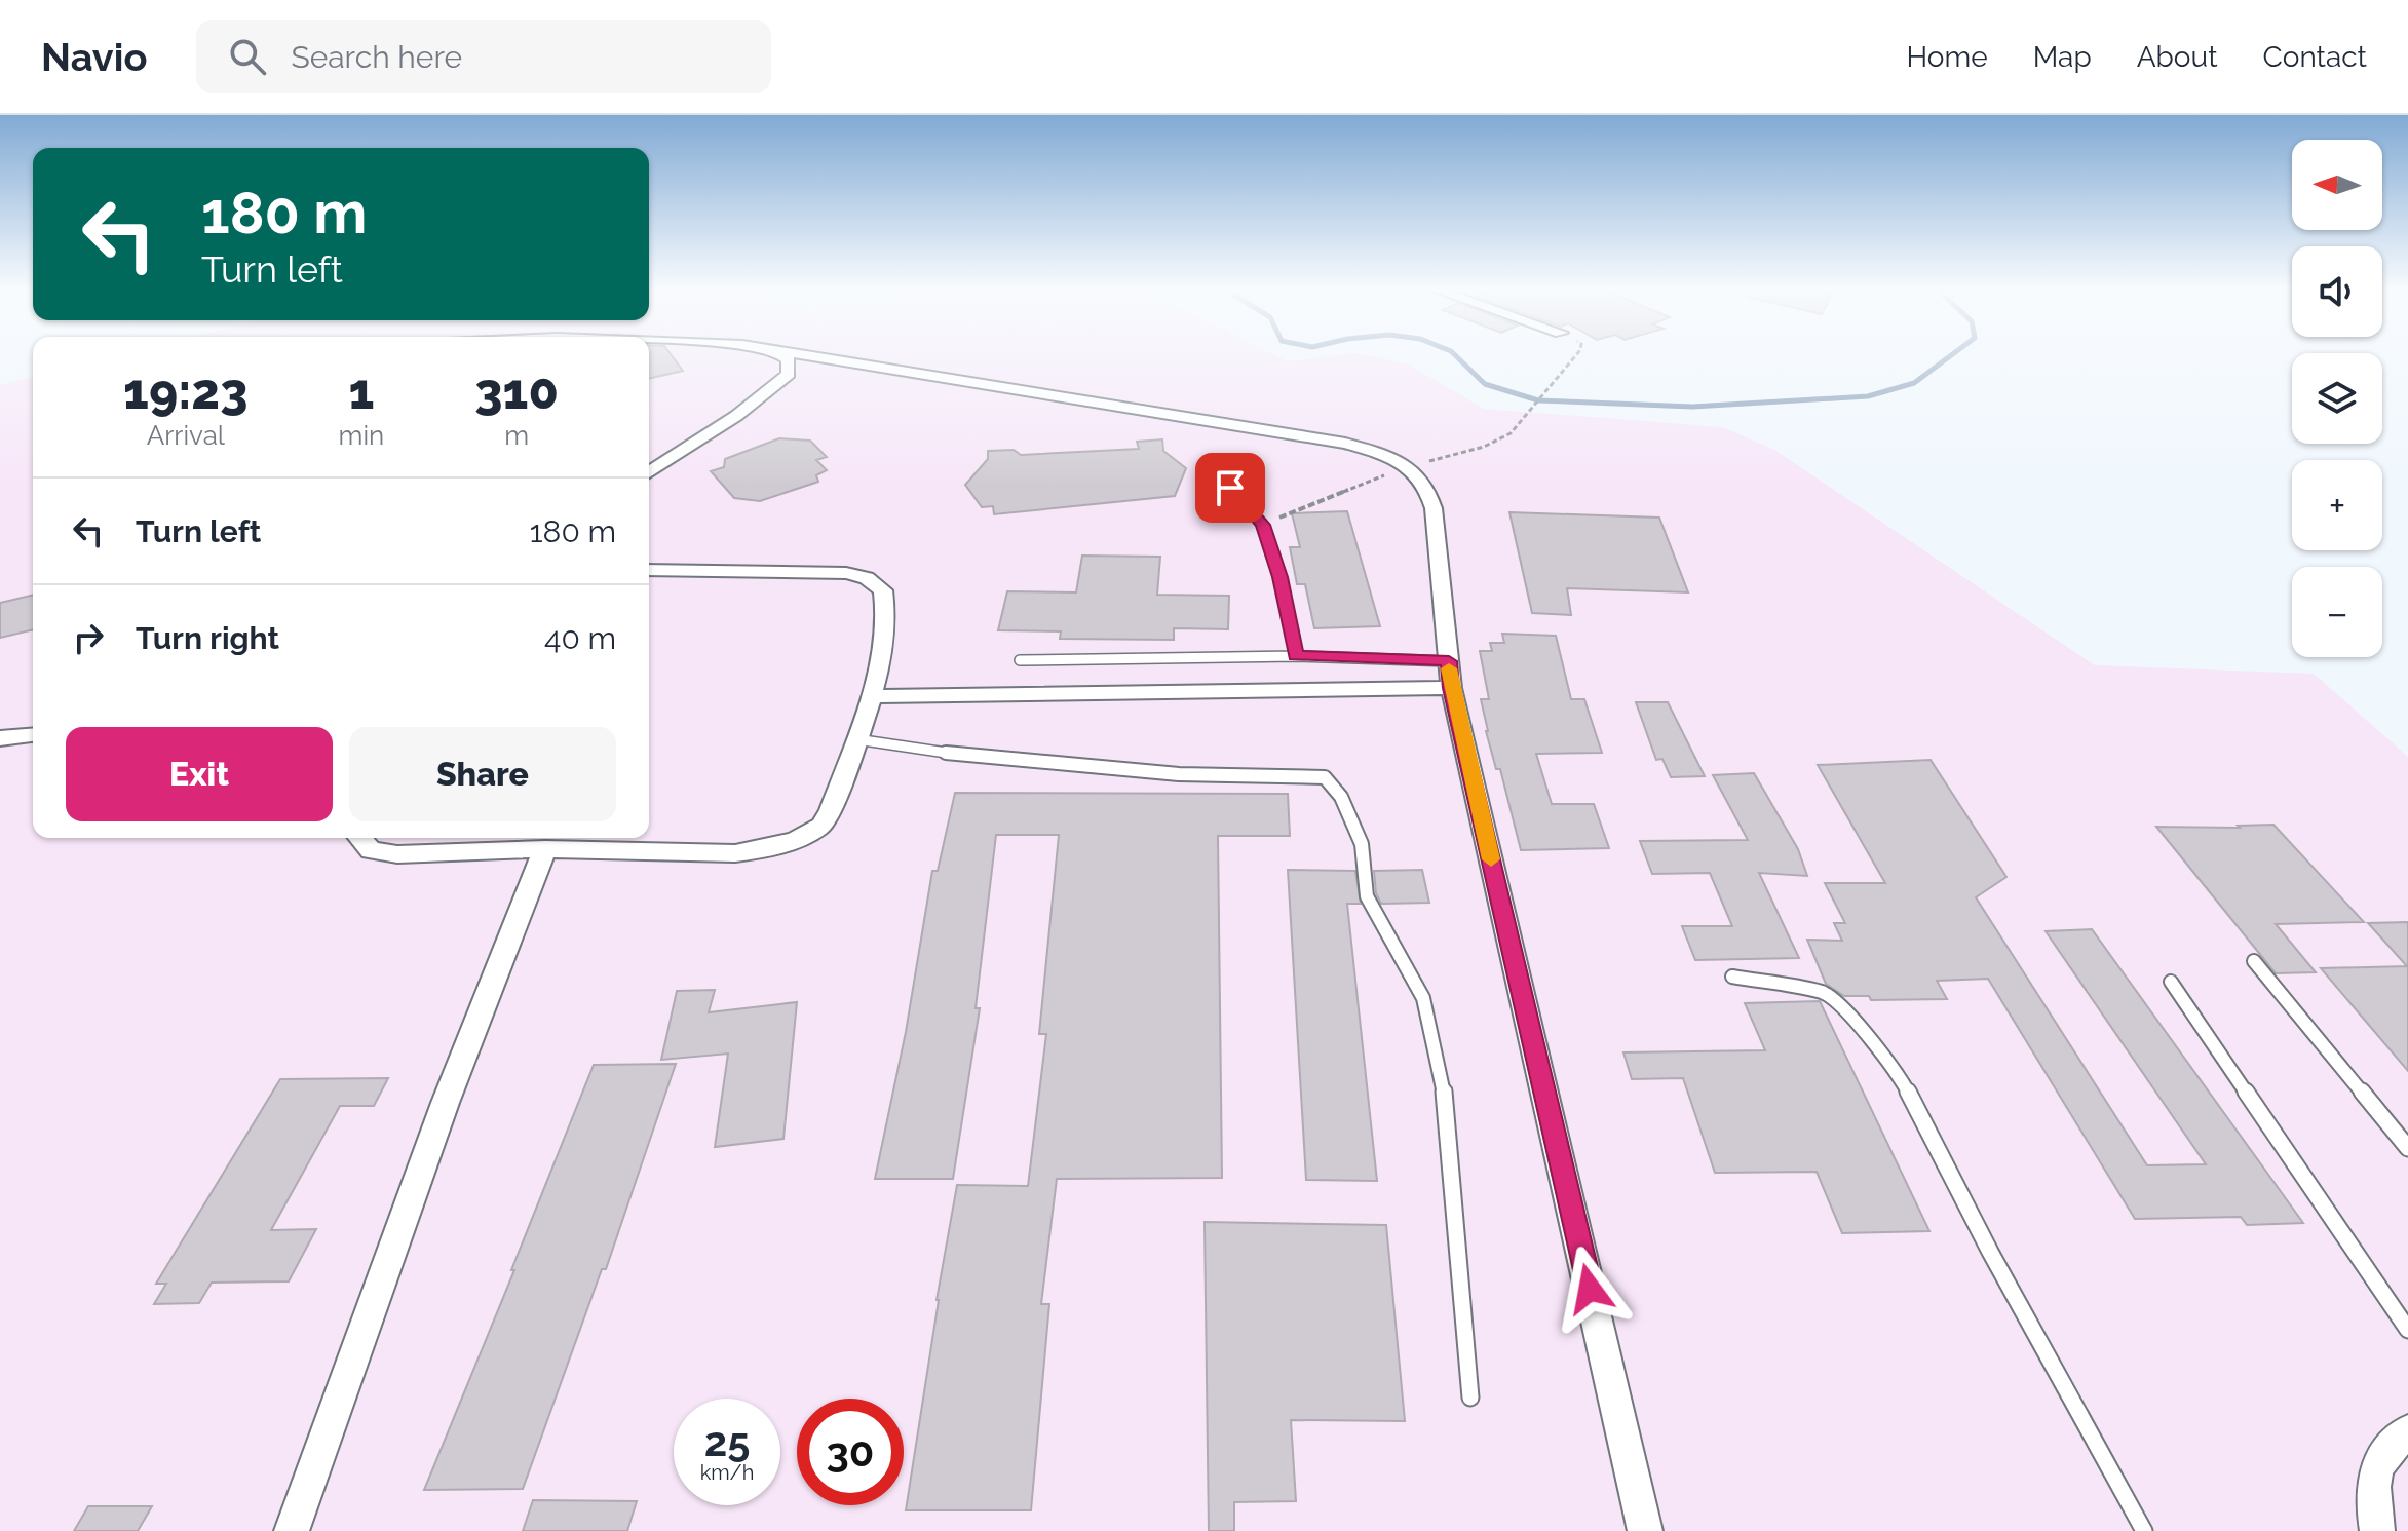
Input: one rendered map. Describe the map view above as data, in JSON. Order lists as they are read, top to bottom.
{
  "north": "left",
  "page": {
    "header": "Navio",
    "search": "Search here",
    "nav": [
      "Home",
      "Map",
      "About",
      "Contact"
    ],
    "map_buttons": ["+", "−"],
    "turn": ["180 m", "Turn left"],
    "eta": [
      "19:23",
      "Arrival",
      "1",
      "min",
      "310",
      "m"
    ],
    "list": [
      {
        "name": "Turn left",
        "value": "180 m"
      },
      {
        "name": "Turn right",
        "value": "40 m"
      }
    ],
    "buttons": ["Exit", "Share"],
    "speed": "25 km/h",
    "limit": "30"
  }
}
